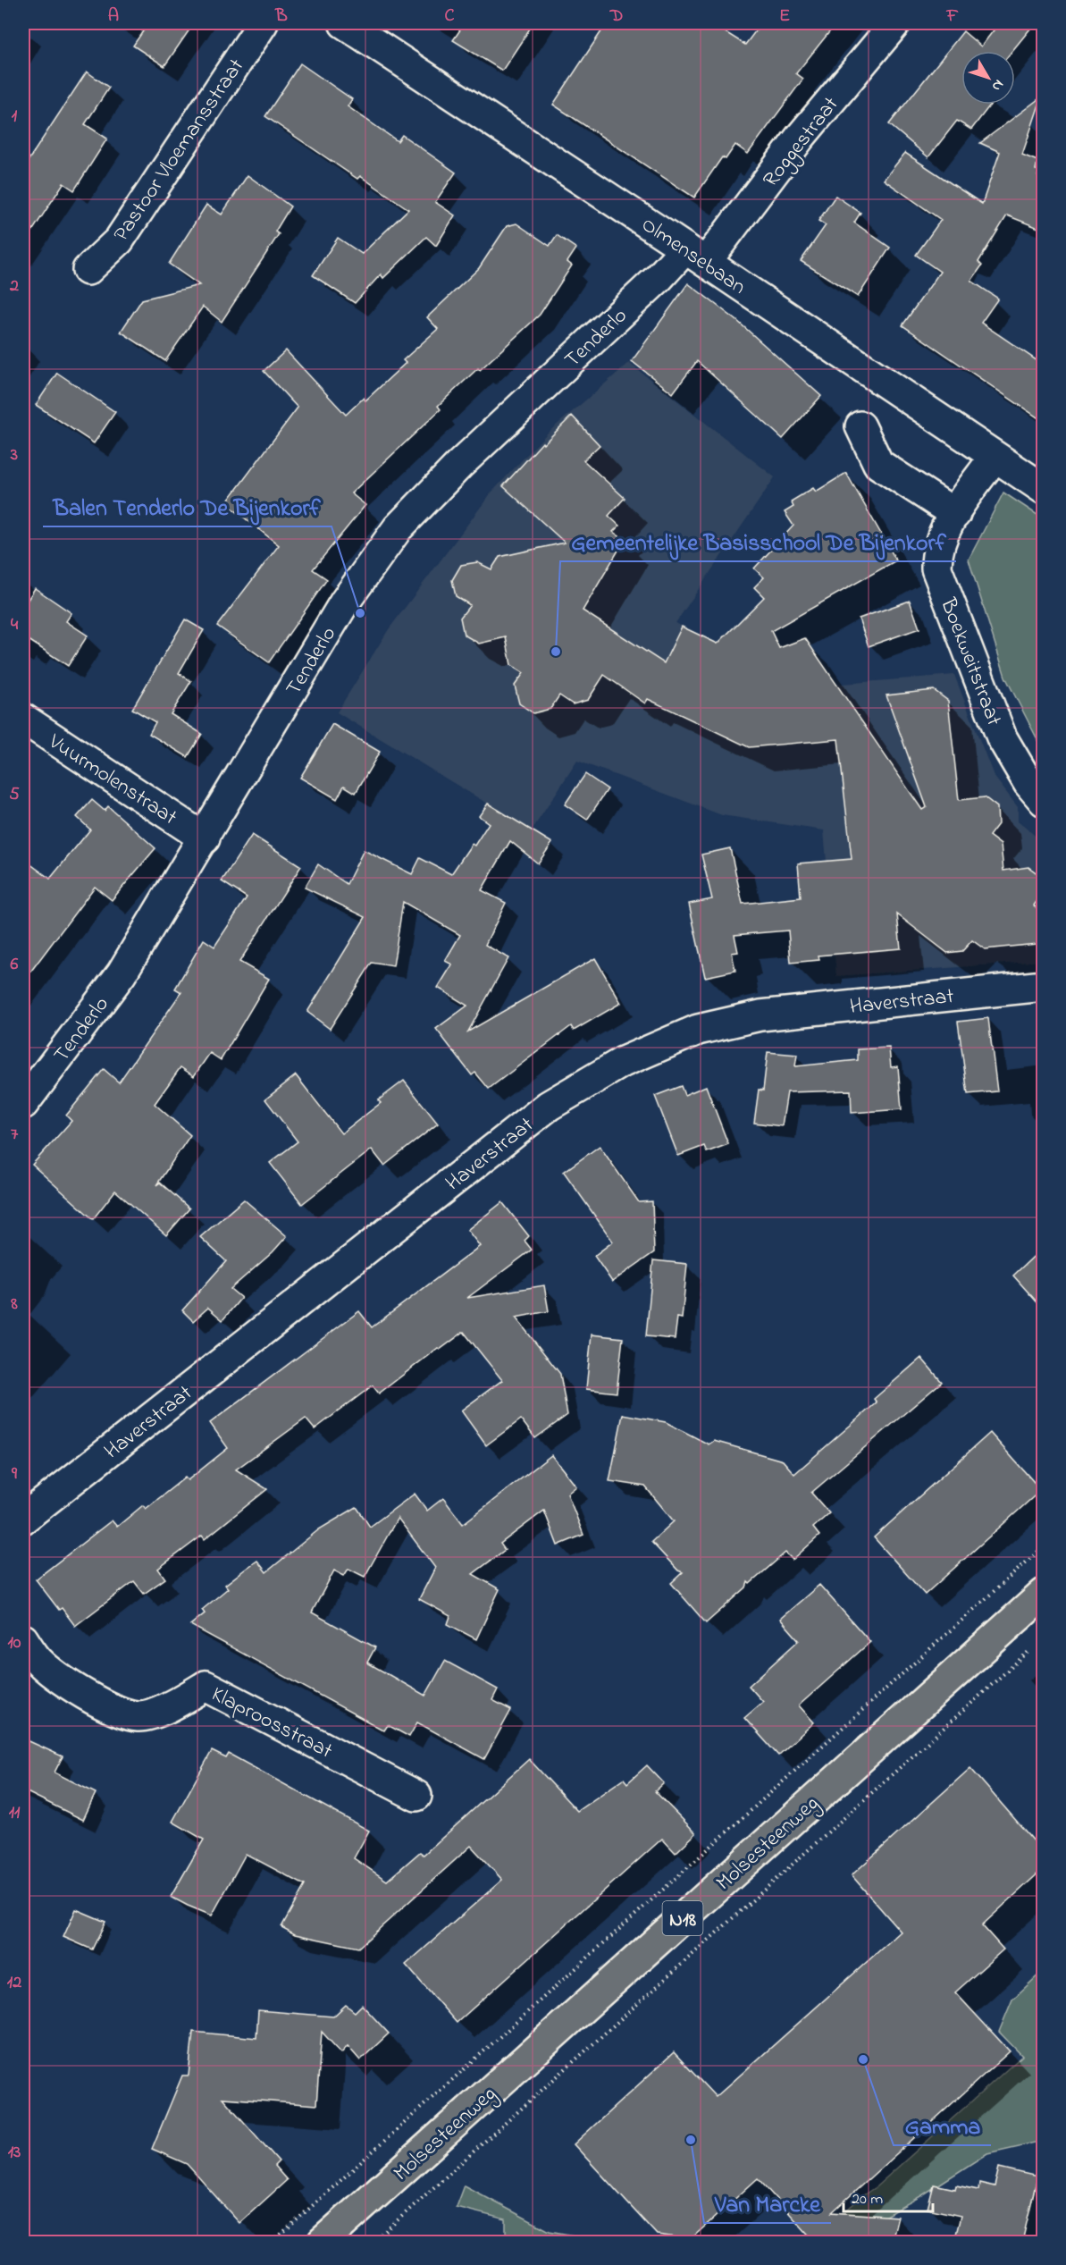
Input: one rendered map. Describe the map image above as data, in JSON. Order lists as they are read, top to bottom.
{
  "streets": {
    "main road": ["Molsesteenweg", "N18"],
    "street": [
      "Roggestraat",
      "Pastoor Vloemansstraat",
      "Olmensebaan",
      "Tenderlo",
      "Boekweitstraat",
      "Vuurmolenstraat",
      "Haverstraat",
      "Klaproosstraat"
    ]
  },
  "crossings": [
    ["Roggestraat", "Olmensebaan"],
    ["Roggestraat", "Tenderlo"],
    ["Olmensebaan", "Tenderlo"],
    ["Olmensebaan", "Boekweitstraat"],
    ["Tenderlo", "Vuurmolenstraat"]
  ],
  "places": [
    "Balen Tenderlo De Bijenkorf",
    "Gemeentelijke Basisschool De Bijenkorf",
    "Gamma",
    "Van Marcke"
  ],
  "scale_bar": "20 m",
  "north": "bottom right",
  "grid": {
    "columns": [
      "A",
      "B",
      "C",
      "D",
      "E",
      "F"
    ],
    "rows": [
      "1",
      "2",
      "3",
      "4",
      "5",
      "6",
      "7",
      "8",
      "9",
      "10",
      "11",
      "12",
      "13"
    ]
  }
}
